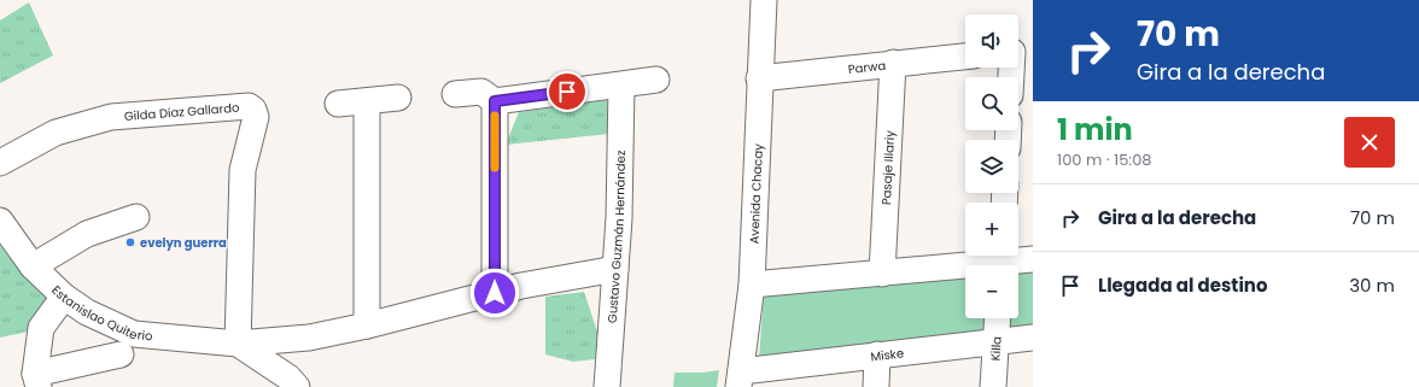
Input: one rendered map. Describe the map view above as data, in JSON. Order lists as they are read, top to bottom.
{
  "streets": {
    "street": [
      "Parwa",
      "Gilda Díaz Gallardo",
      "Pasaje Illariy",
      "Avenida Chacay",
      "Gustavo Guzmán Hernández",
      "Estanislao Quiterio",
      "Killa",
      "Miske"
    ]
  },
  "crossings": [
    ["Parwa", "Pasaje Illariy"],
    ["Parwa", "Avenida Chacay"],
    ["Gilda Díaz Gallardo", "Estanislao Quiterio"],
    ["Avenida Chacay", "Miske"],
    ["Gustavo Guzmán Hernández", "Estanislao Quiterio"],
    ["Killa", "Miske"]
  ],
  "places": ["evelyn guerra"],
  "page": {
    "turn": ["70 m", "Gira a la derecha"],
    "map_buttons": ["+", "−"],
    "heading": ["1 min", "100 m · 15:08"],
    "list": [
      {
        "name": "Gira a la derecha",
        "value": "70 m"
      },
      {
        "name": "Llegada al destino",
        "value": "30 m"
      }
    ]
  }
}
